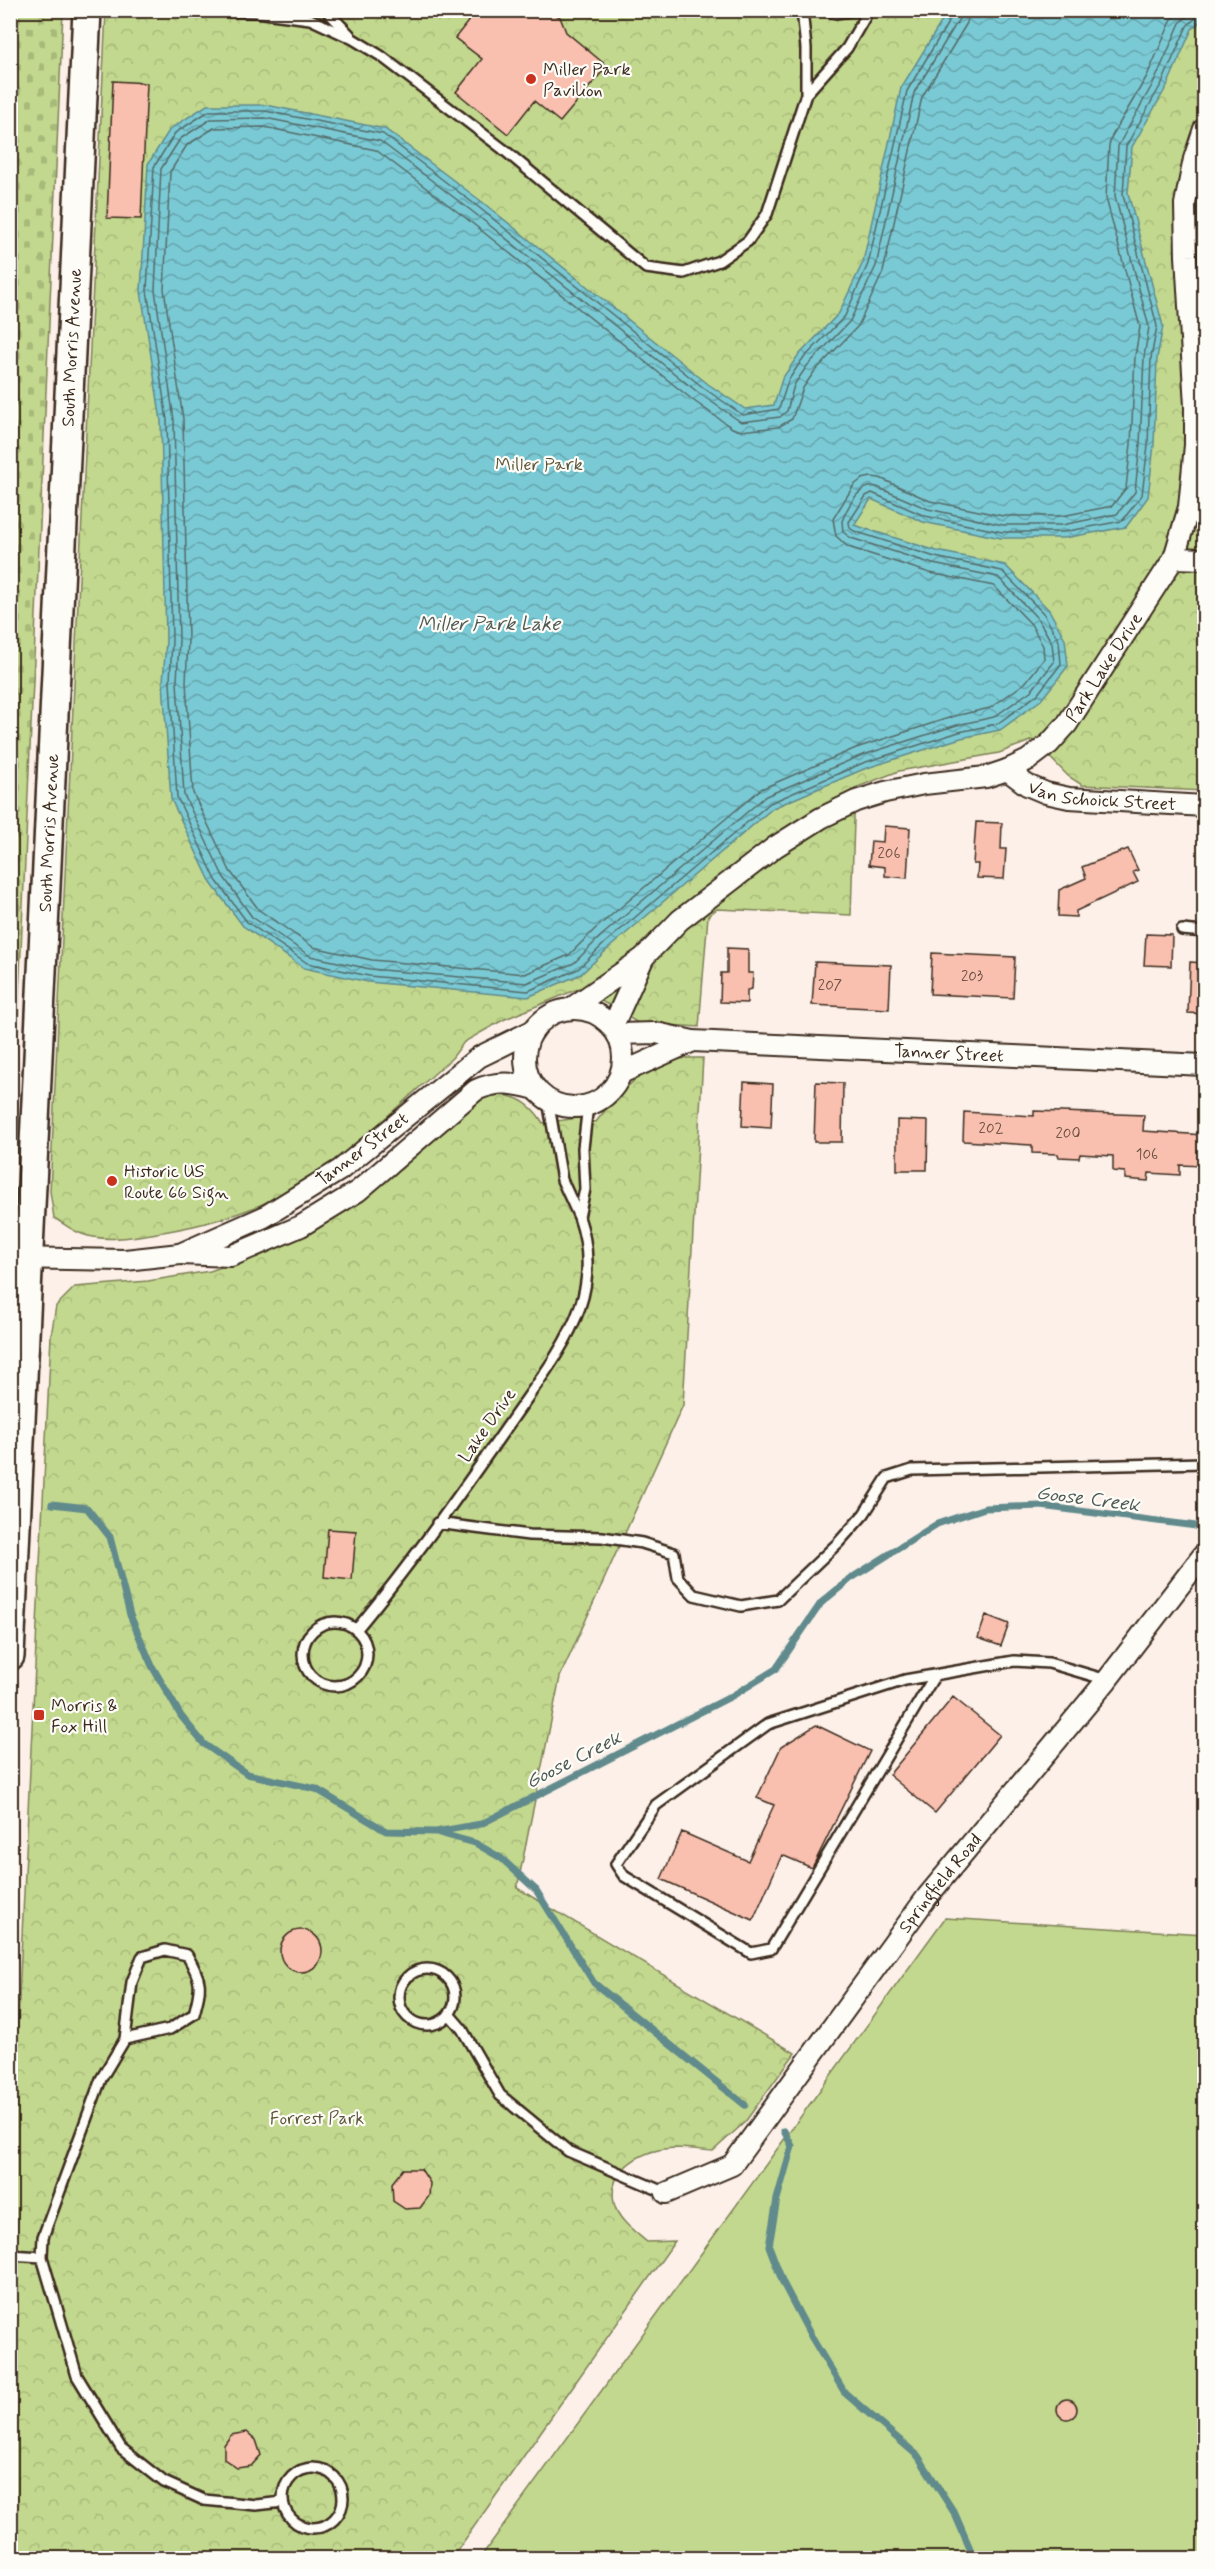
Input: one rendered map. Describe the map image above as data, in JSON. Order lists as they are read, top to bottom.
{
  "streets": {
    "main road": ["South Morris Avenue"],
    "street": [
      "Park Lake Drive",
      "Van Schoick Street",
      "Tanner Street",
      "Springfield Road"
    ],
    "lane": ["Lake Drive"]
  },
  "crossings": [
    ["South Morris Avenue", "Tanner Street"],
    ["Park Lake Drive", "Van Schoick Street"],
    ["Park Lake Drive", "Tanner Street"],
    ["Park Lake Drive", "Lake Drive"],
    ["Tanner Street", "Lake Drive"]
  ],
  "water": ["Miller Park Lake", "Goose Creek"],
  "parks": ["Miller Park", "Forrest Park"],
  "places": {
    "other": ["Miller Park Pavilion", "Historic US Route 66 Sign"],
    "transit": ["Morris & Fox Hill"]
  },
  "house_numbers": [
    "206",
    "203",
    "207",
    "202",
    "200",
    "106"
  ]
}
